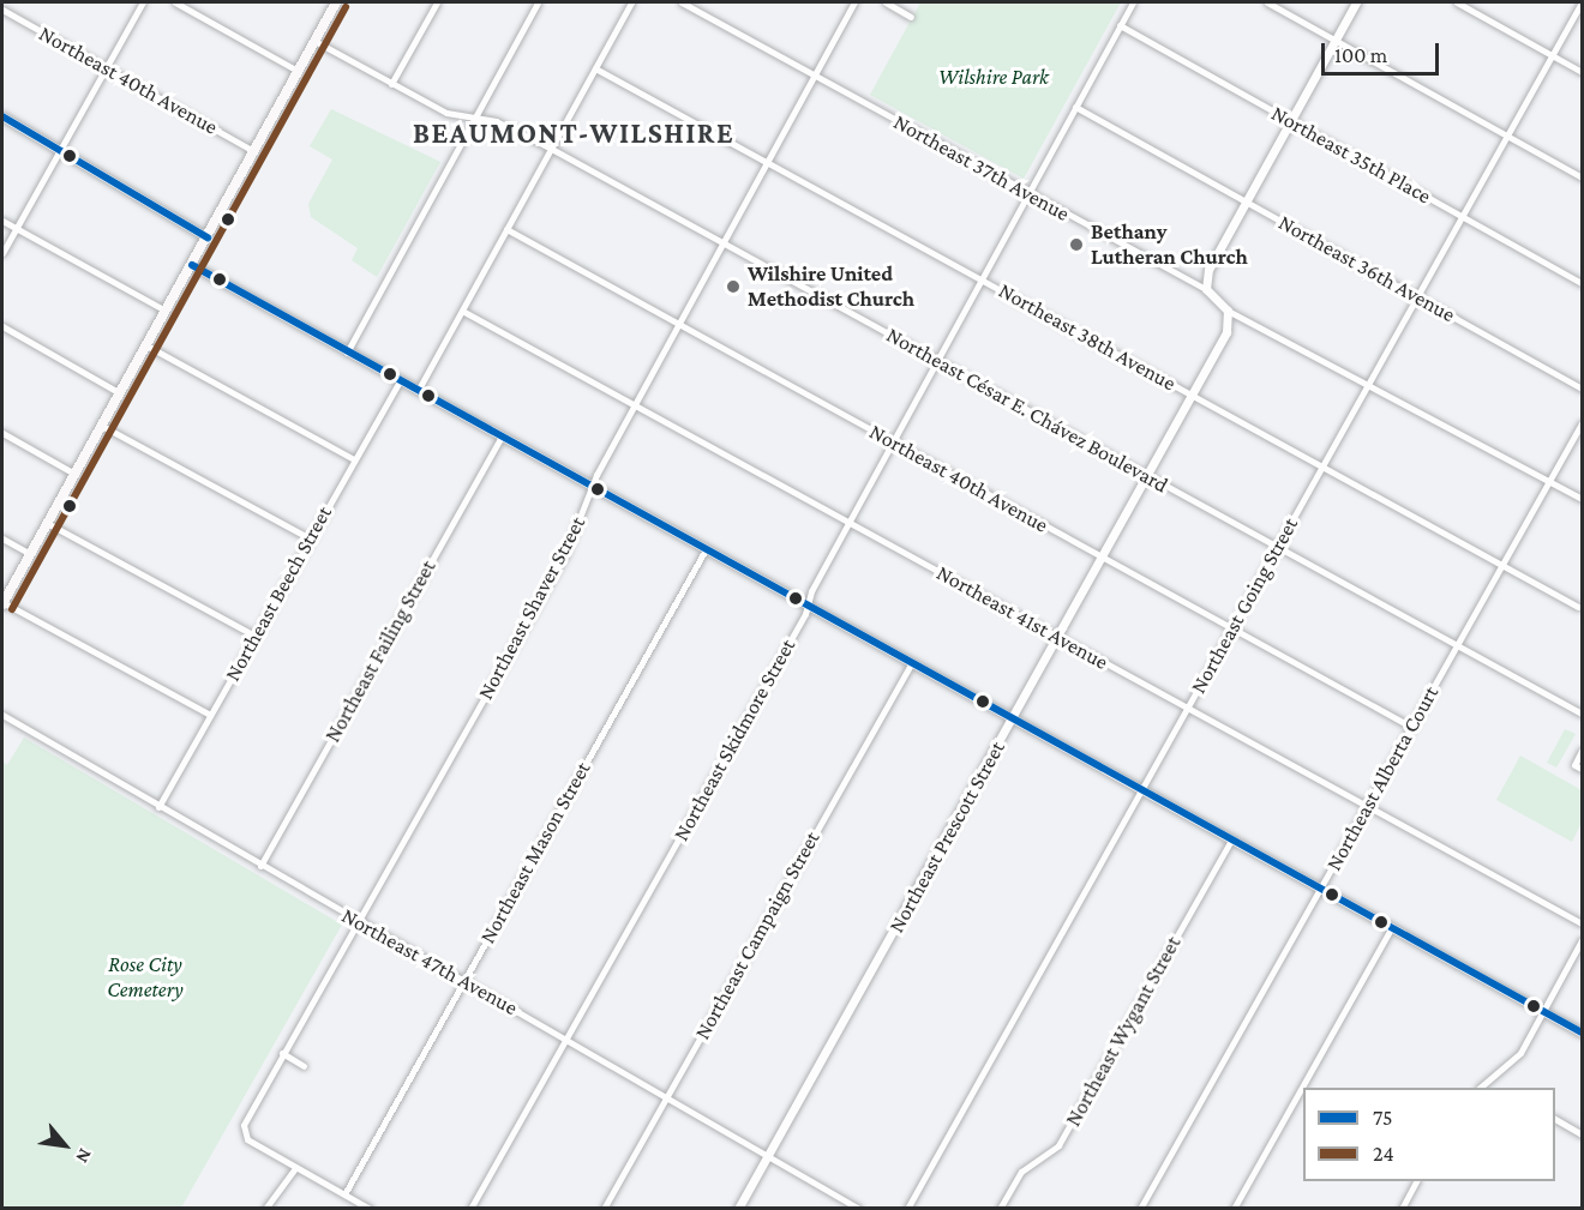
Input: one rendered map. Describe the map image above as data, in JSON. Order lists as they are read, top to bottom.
{
  "streets": {
    "street": [
      "Northeast 40th Avenue",
      "Northeast 35th Place",
      "Northeast 37th Avenue",
      "Northeast 36th Avenue",
      "Northeast 38th Avenue",
      "Northeast César E. Chávez Boulevard",
      "Northeast Beech Street",
      "Northeast Going Street",
      "Northeast Shaver Street",
      "Northeast 41st Avenue",
      "Northeast Failing Street",
      "Northeast Skidmore Street",
      "Northeast Alberta Court",
      "Northeast Prescott Street",
      "Northeast Mason Street",
      "Northeast Campaign Street",
      "Northeast 47th Avenue",
      "Northeast Wygant Street"
    ]
  },
  "crossings": [
    ["Northeast 40th Avenue", "Northeast Going Street"],
    ["Northeast 40th Avenue", "Northeast Shaver Street"],
    ["Northeast 40th Avenue", "Northeast Skidmore Street"],
    ["Northeast 40th Avenue", "Northeast Alberta Court"],
    ["Northeast 40th Avenue", "Northeast Prescott Street"],
    ["Northeast 35th Place", "Northeast Going Street"],
    ["Northeast 35th Place", "Northeast Skidmore Street"],
    ["Northeast 37th Avenue", "Northeast Going Street"],
    ["Northeast 37th Avenue", "Northeast Shaver Street"],
    ["Northeast 37th Avenue", "Northeast Skidmore Street"],
    ["Northeast 37th Avenue", "Northeast Alberta Court"],
    ["Northeast 37th Avenue", "Northeast Prescott Street"],
    ["Northeast 36th Avenue", "Northeast Going Street"],
    ["Northeast 36th Avenue", "Northeast Skidmore Street"],
    ["Northeast 38th Avenue", "Northeast Going Street"],
    ["Northeast 38th Avenue", "Northeast Shaver Street"],
    ["Northeast 38th Avenue", "Northeast Skidmore Street"],
    ["Northeast 38th Avenue", "Northeast Alberta Court"],
    ["Northeast 38th Avenue", "Northeast Prescott Street"],
    ["Northeast César E. Chávez Boulevard", "Northeast Going Street"],
    ["Northeast César E. Chávez Boulevard", "Northeast Shaver Street"],
    ["Northeast César E. Chávez Boulevard", "Northeast Skidmore Street"],
    ["Northeast César E. Chávez Boulevard", "Northeast Alberta Court"],
    ["Northeast César E. Chávez Boulevard", "Northeast Prescott Street"],
    ["Northeast Beech Street", "Northeast 47th Avenue"],
    ["Northeast Going Street", "Northeast 41st Avenue"],
    ["Northeast Shaver Street", "Northeast 41st Avenue"],
    ["Northeast Shaver Street", "Northeast 47th Avenue"],
    ["Northeast 41st Avenue", "Northeast Skidmore Street"],
    ["Northeast 41st Avenue", "Northeast Alberta Court"],
    ["Northeast 41st Avenue", "Northeast Prescott Street"],
    ["Northeast Failing Street", "Northeast 47th Avenue"],
    ["Northeast Skidmore Street", "Northeast 47th Avenue"],
    ["Northeast Prescott Street", "Northeast 47th Avenue"],
    ["Northeast Mason Street", "Northeast 47th Avenue"],
    ["Northeast Campaign Street", "Northeast 47th Avenue"]
  ],
  "districts": ["BEAUMONT-WILSHIRE"],
  "parks": ["Wilshire Park", "Rose City Cemetery"],
  "places": ["Bethany Lutheran Church", "Wilshire United Methodist Church"],
  "lines": ["transit line 24", "transit line 75"],
  "legend": ["75", "24"],
  "scale_bar": "100 m",
  "north": "bottom right"
}
